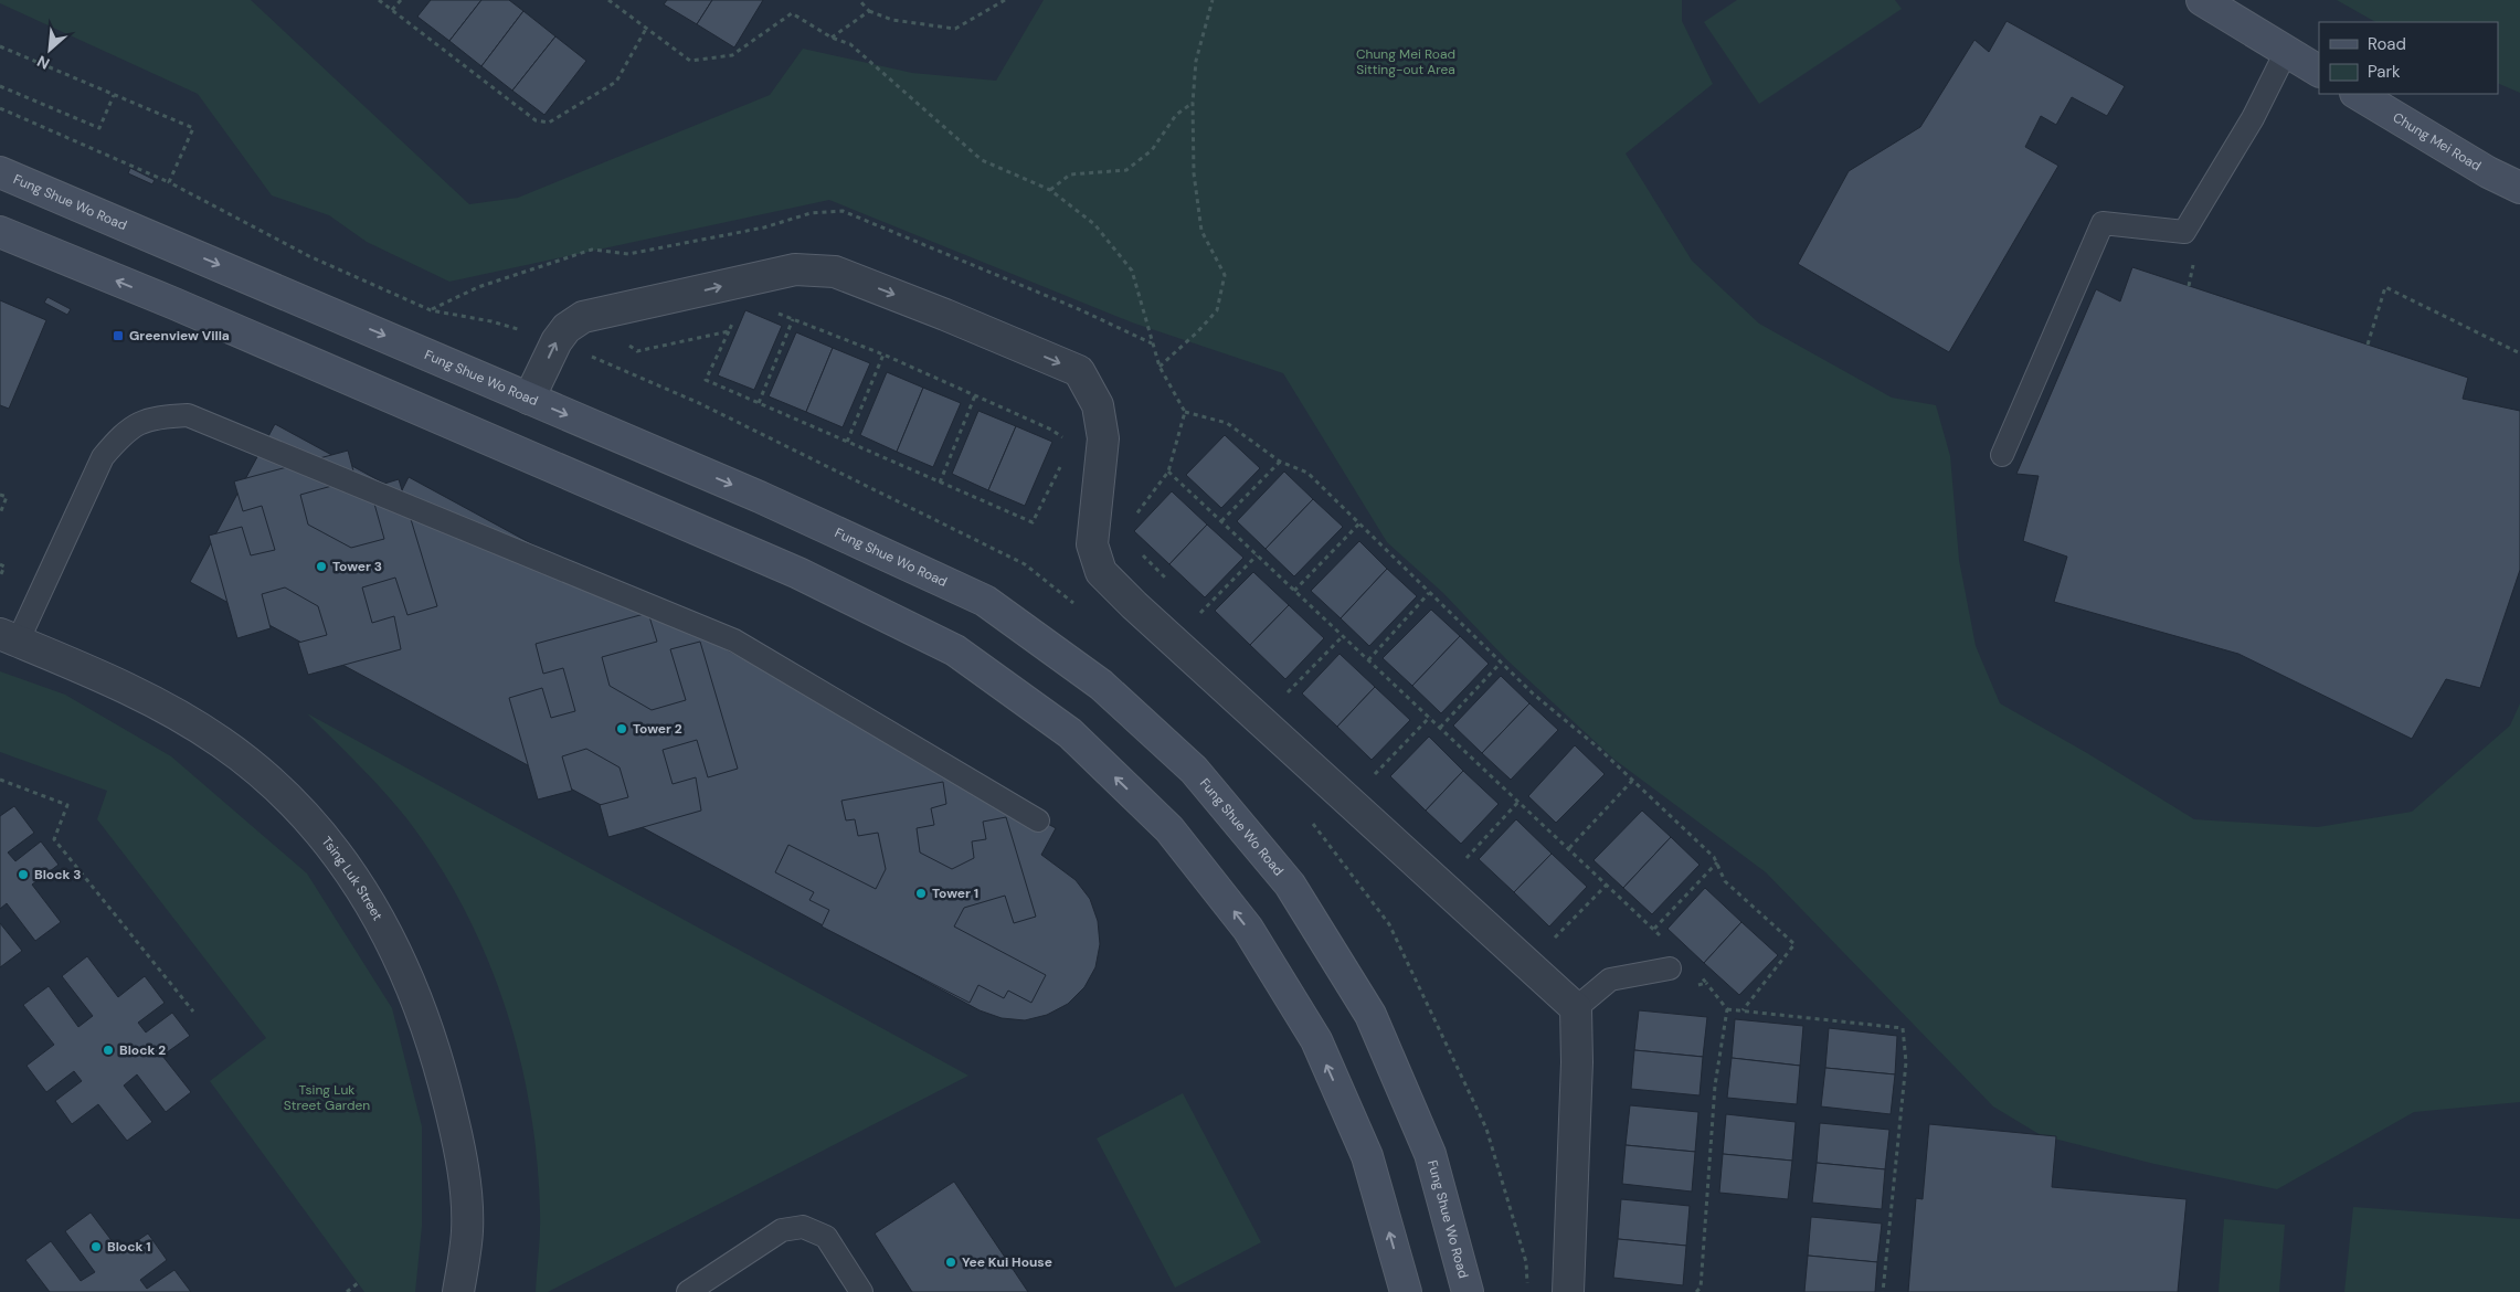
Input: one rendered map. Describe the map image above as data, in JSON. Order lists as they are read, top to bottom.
{
  "streets": {
    "main road": ["Chung Mei Road", "Fung Shue Wo Road"],
    "street": ["Tsing Luk Street"]
  },
  "parks": ["Chung Mei Road Sitting-out Area", "Tsing Luk Street Garden"],
  "places": {
    "transit": ["Greenview Villa"],
    "other": [
      "Tower 3",
      "Tower 2",
      "Block 3",
      "Tower 1",
      "Block 2",
      "Block 1",
      "Yee Kui House"
    ]
  },
  "legend": ["Road", "Park"],
  "north": "bottom left"
}
